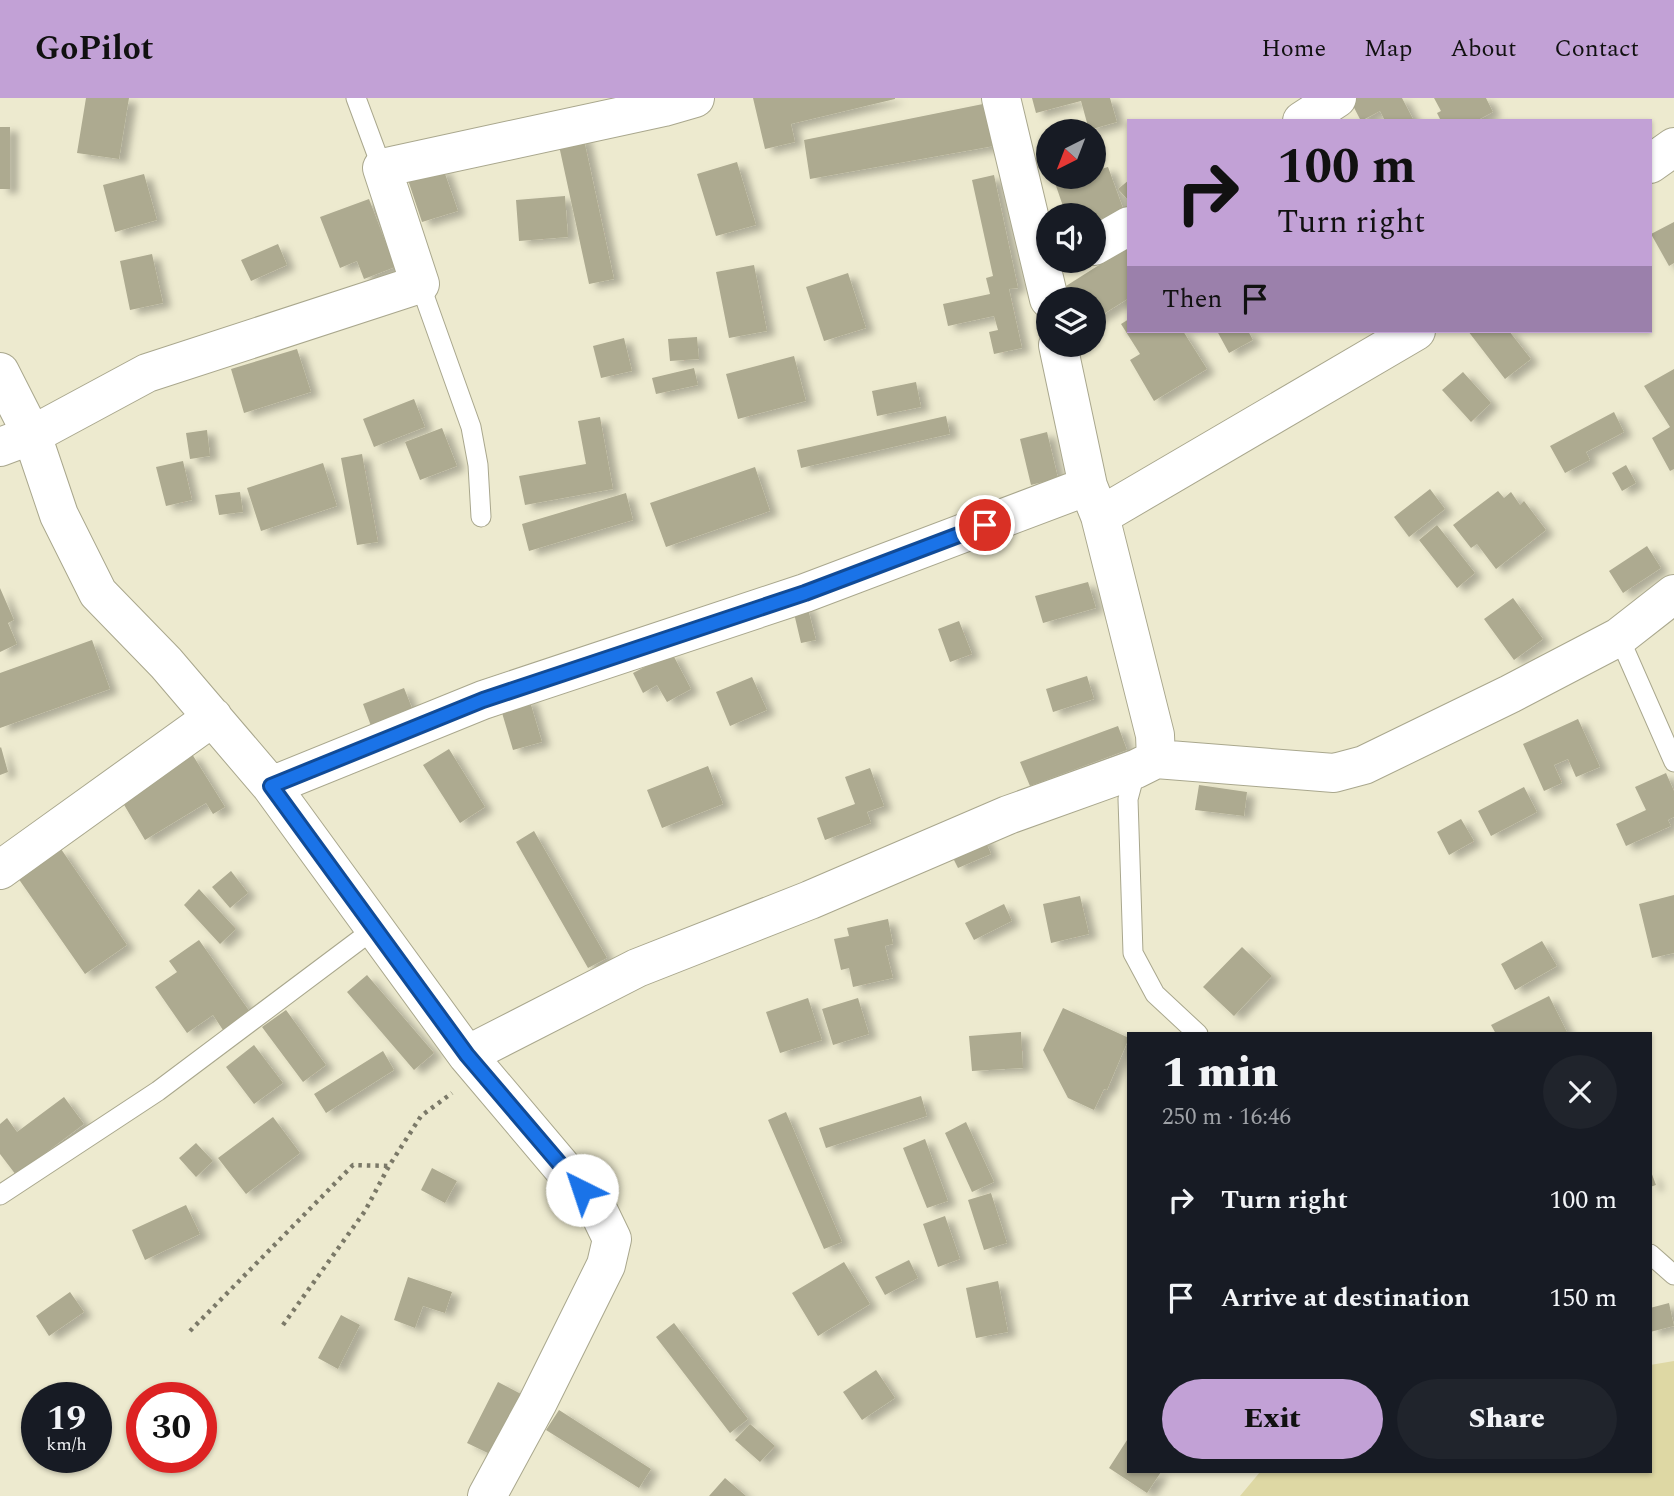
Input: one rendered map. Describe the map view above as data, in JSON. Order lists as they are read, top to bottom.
{
  "north": "bottom left",
  "page": {
    "header": "GoPilot",
    "nav": [
      "Home",
      "Map",
      "About",
      "Contact"
    ],
    "turn": ["100 m", "Turn right"],
    "then": "Then",
    "heading": ["1 min", "250 m · 16:46"],
    "list": [
      {
        "name": "Turn right",
        "value": "100 m"
      },
      {
        "name": "Arrive at destination",
        "value": "150 m"
      }
    ],
    "buttons": ["Exit", "Share"],
    "speed": "19 km/h",
    "limit": "30"
  }
}
